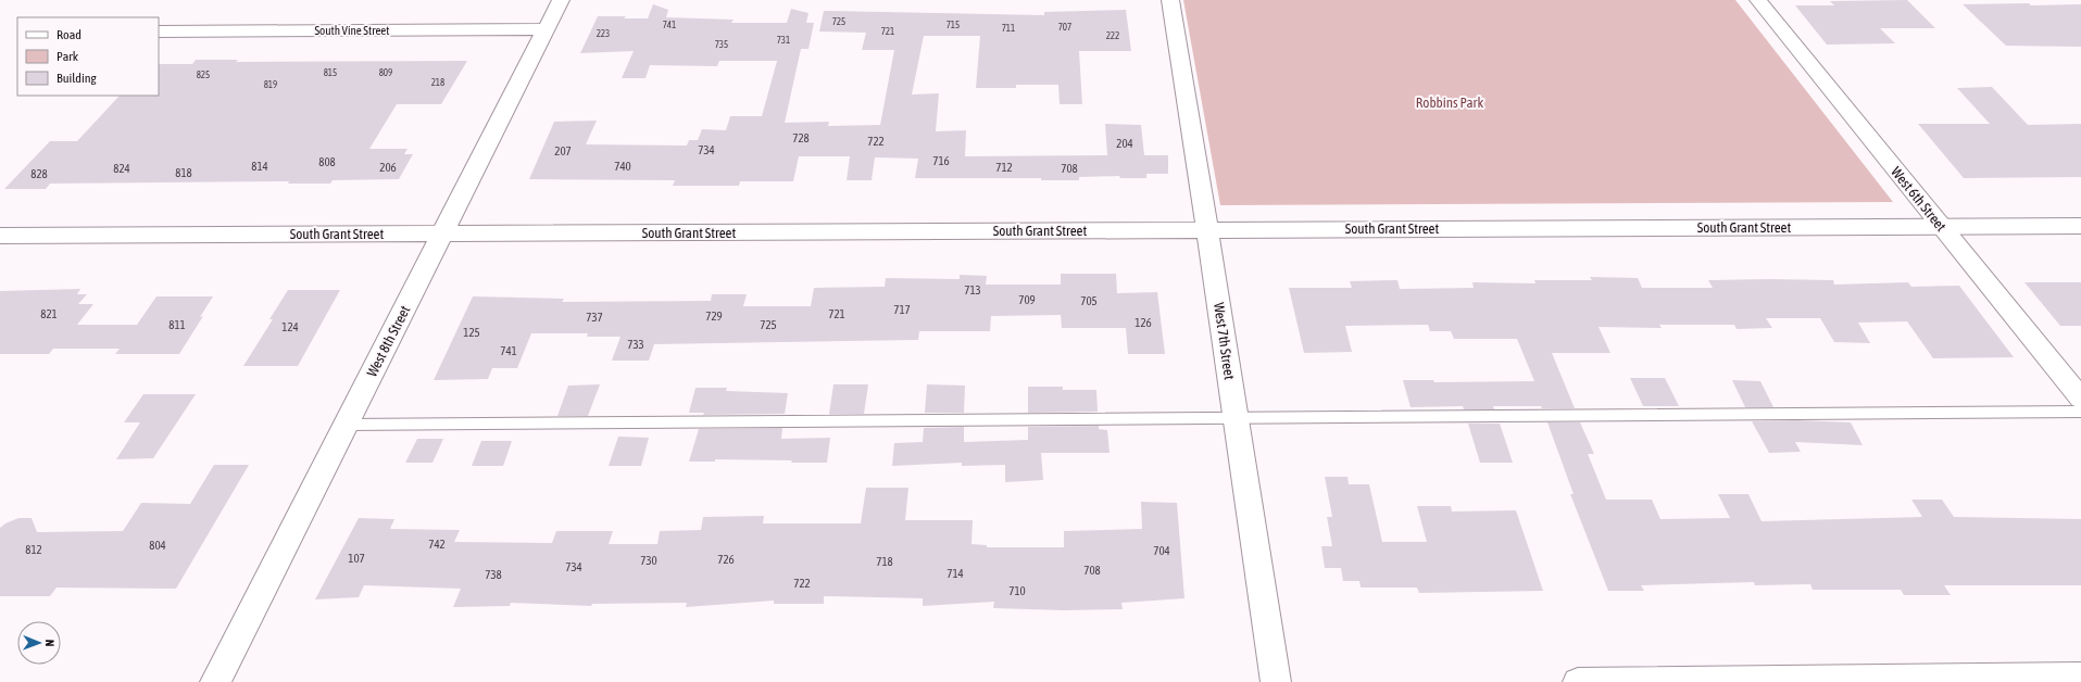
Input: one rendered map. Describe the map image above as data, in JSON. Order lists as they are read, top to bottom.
{
  "streets": {
    "street": [
      "South Vine Street",
      "West 6th Street",
      "South Grant Street",
      "West 8th Street",
      "West 7th Street"
    ]
  },
  "crossings": [
    ["South Vine Street", "West 8th Street"],
    ["West 6th Street", "South Grant Street"],
    ["South Grant Street", "West 8th Street"],
    ["South Grant Street", "West 7th Street"]
  ],
  "parks": ["Robbins Park"],
  "house_numbers": [
    "725",
    "741",
    "715",
    "707",
    "711",
    "721",
    "223",
    "222",
    "731",
    "735",
    "815",
    "809",
    "825",
    "218",
    "819",
    "728",
    "722",
    "204",
    "734",
    "207",
    "716",
    "808",
    "814",
    "740",
    "206",
    "712",
    "824",
    "708",
    "818",
    "828",
    "713",
    "709",
    "705",
    "717",
    "821",
    "721",
    "729",
    "737",
    "126",
    "811",
    "725",
    "124",
    "125",
    "733",
    "741",
    "742",
    "804",
    "812",
    "704",
    "107",
    "726",
    "730",
    "718",
    "734",
    "708",
    "714",
    "738",
    "722",
    "710"
  ],
  "legend": ["Road", "Park", "Building"],
  "north": "right"
}
